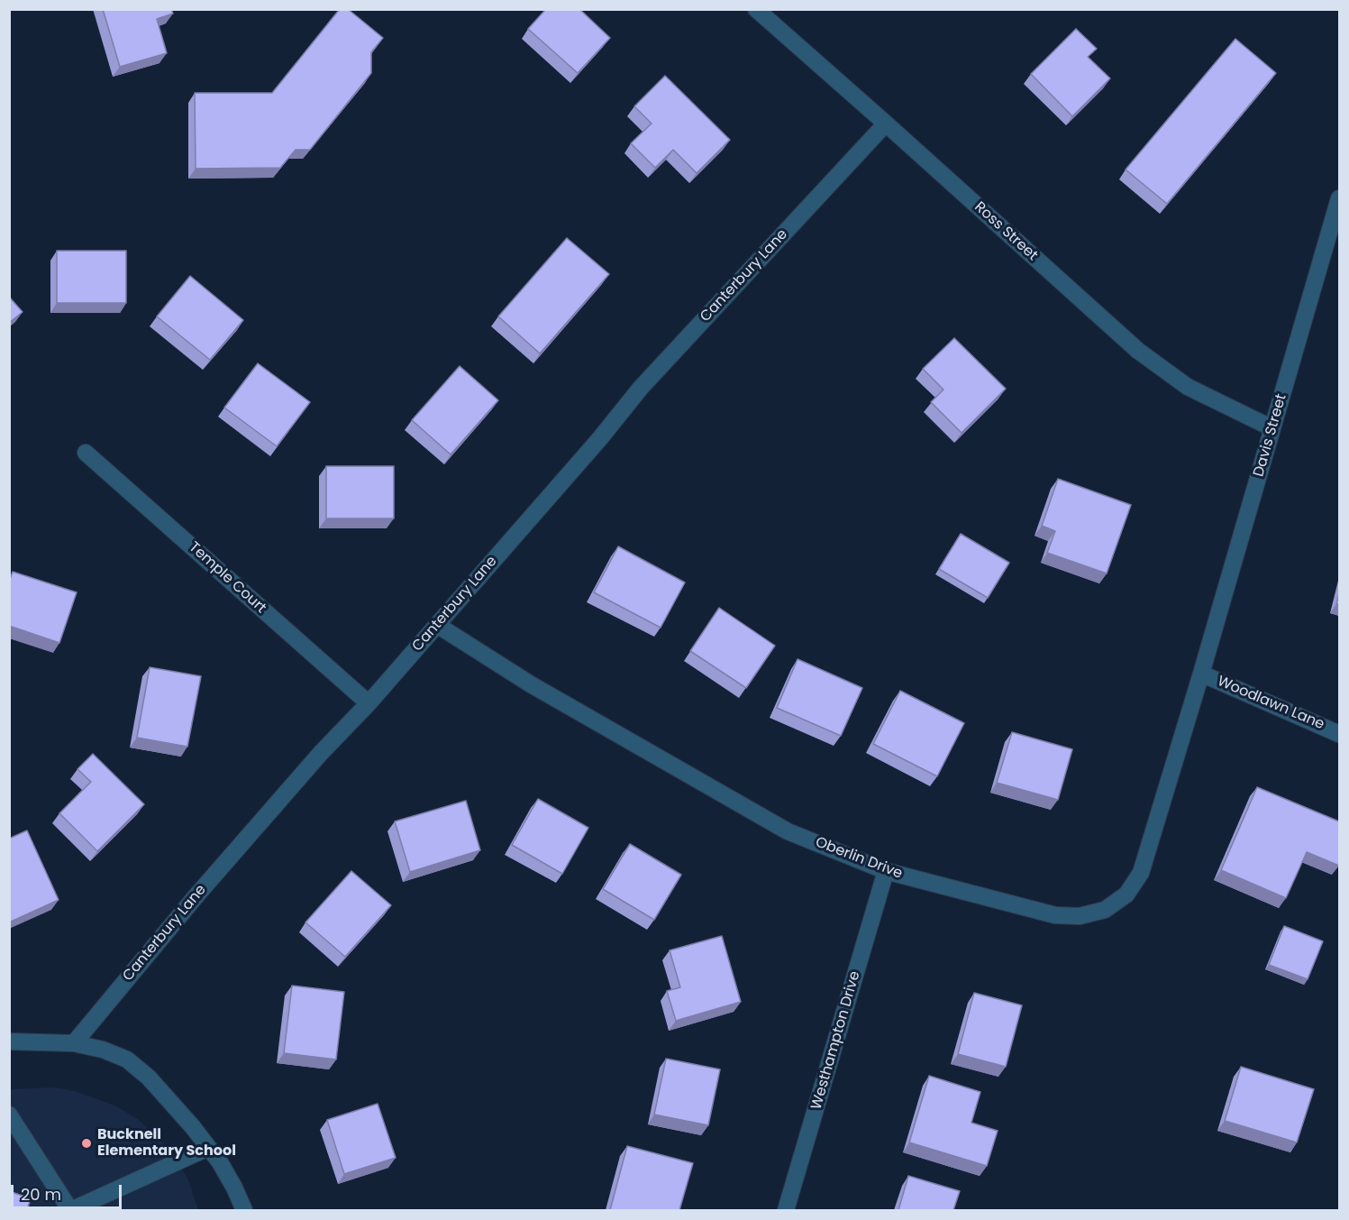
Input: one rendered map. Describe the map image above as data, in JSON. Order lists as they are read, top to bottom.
{
  "streets": {
    "street": [
      "Ross Street",
      "Canterbury Lane",
      "Davis Street",
      "Temple Court",
      "Woodlawn Lane",
      "Oberlin Drive",
      "Westhampton Drive"
    ]
  },
  "crossings": [
    ["Ross Street", "Canterbury Lane"],
    ["Ross Street", "Davis Street"],
    ["Canterbury Lane", "Temple Court"],
    ["Canterbury Lane", "Oberlin Drive"],
    ["Davis Street", "Woodlawn Lane"],
    ["Davis Street", "Oberlin Drive"],
    ["Woodlawn Lane", "Oberlin Drive"],
    ["Oberlin Drive", "Westhampton Drive"]
  ],
  "places": ["Bucknell Elementary School"],
  "scale_bar": "20 m"
}
